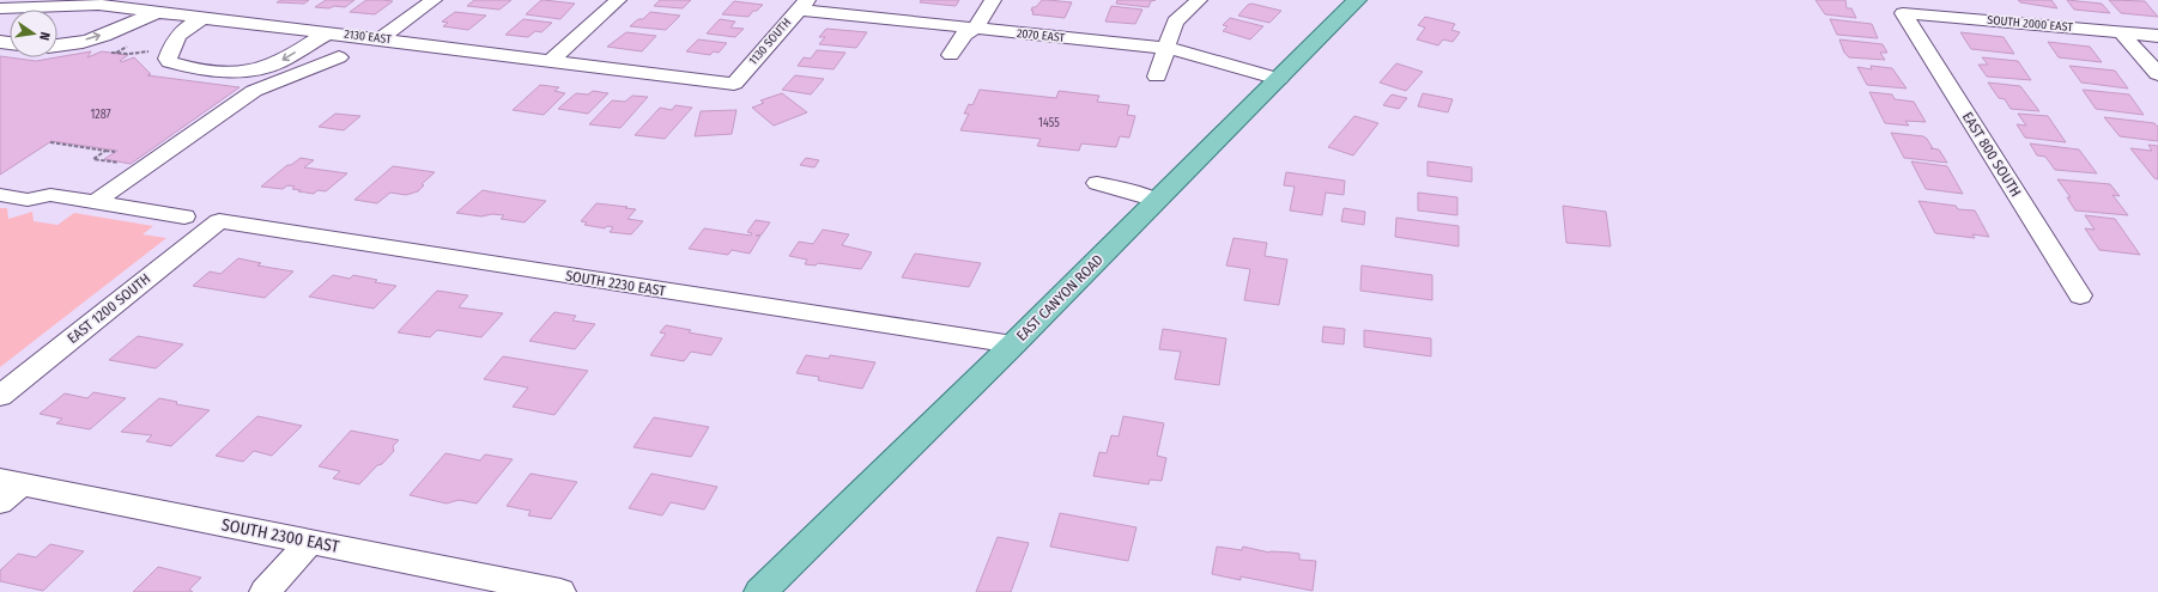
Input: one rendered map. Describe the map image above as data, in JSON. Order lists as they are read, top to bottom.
{
  "streets": {
    "main road": ["EAST CANYON ROAD"],
    "street": [
      "SOUTH 2000 EAST",
      "2070 EAST",
      "2130 EAST",
      "1130 SOUTH",
      "EAST 800 SOUTH",
      "SOUTH 2230 EAST",
      "EAST 1200 SOUTH",
      "SOUTH 2300 EAST"
    ]
  },
  "crossings": [
    ["SOUTH 2000 EAST", "EAST 800 SOUTH"],
    ["2070 EAST", "1130 SOUTH"],
    ["2070 EAST", "EAST CANYON ROAD"],
    ["2130 EAST", "1130 SOUTH"],
    ["SOUTH 2230 EAST", "EAST CANYON ROAD"],
    ["SOUTH 2230 EAST", "EAST 1200 SOUTH"]
  ],
  "house_numbers": ["1287", "1455"],
  "north": "right"
}
